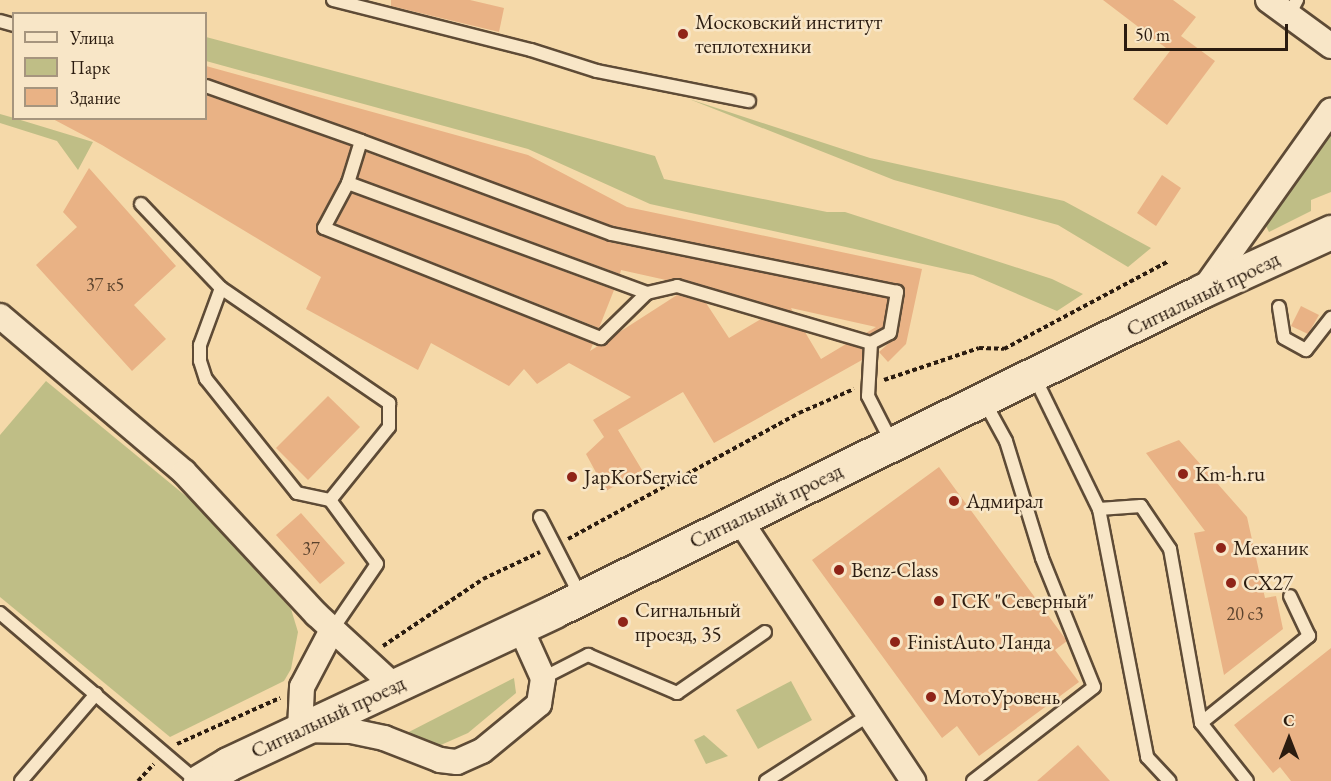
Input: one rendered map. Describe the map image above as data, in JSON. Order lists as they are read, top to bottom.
{
  "streets": {
    "main road": ["Сигнальный проезд"]
  },
  "places": [
    "Московский институт теплотехники",
    "Km-h.ru",
    "JapKorService",
    "Адмирал",
    "Механик",
    "Benz-Class",
    "CX27",
    "ГСК \"Северный\"",
    "Сигнальный проезд, 35",
    "FinistAuto Ланда",
    "МотоУровень"
  ],
  "house_numbers": ["37 к5", "37", "20 с3"],
  "legend": ["Улица", "Парк", "Здание"],
  "scale_bar": "50 m",
  "north": "top"
}
